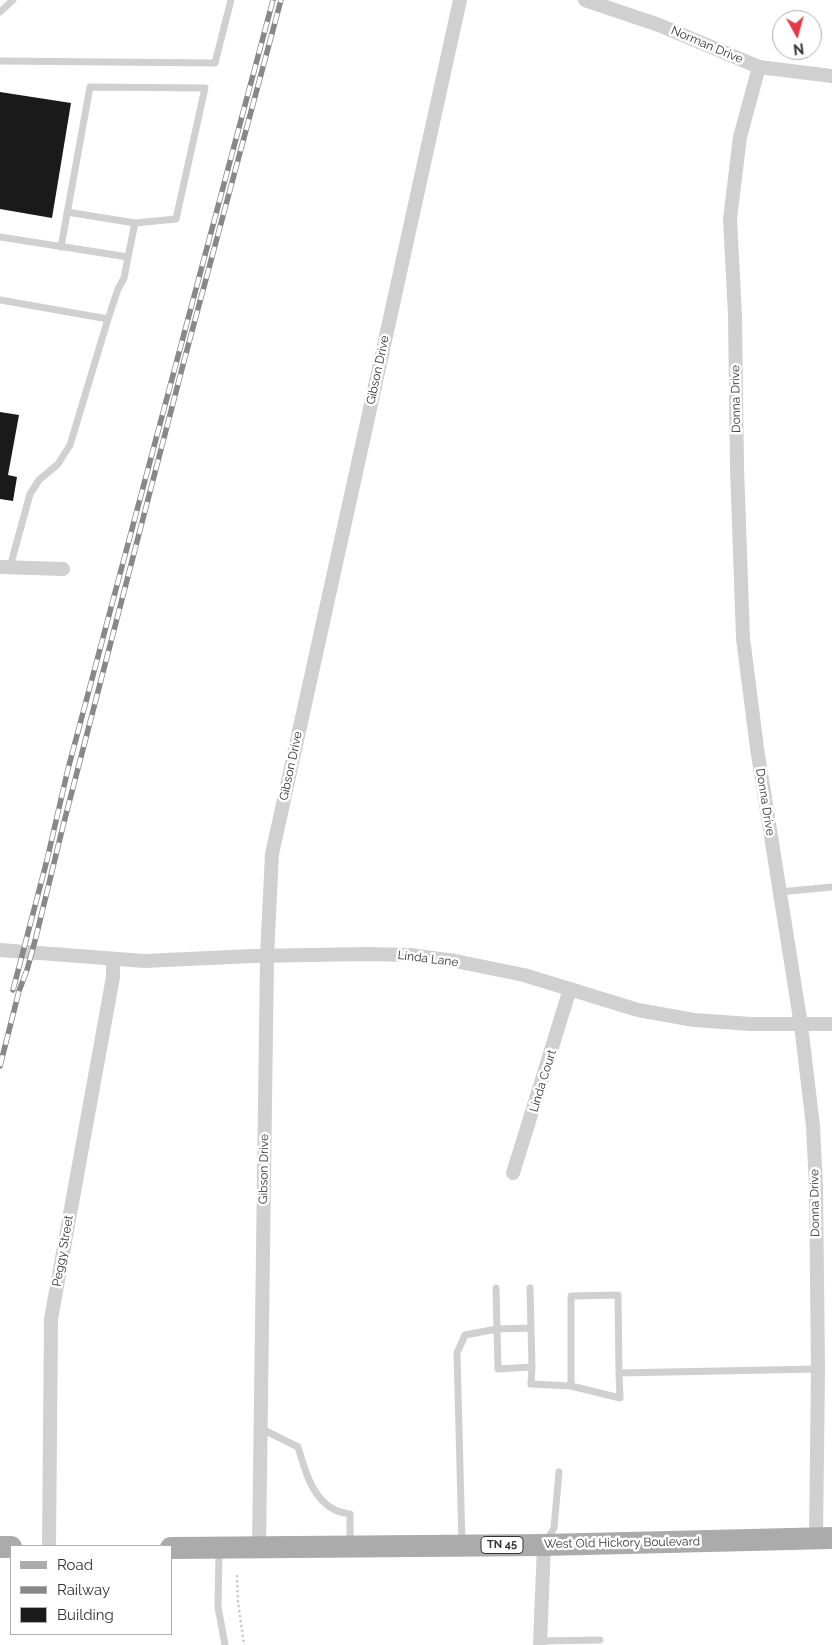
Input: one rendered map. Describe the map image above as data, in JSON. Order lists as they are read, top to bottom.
{
  "streets": {
    "main road": ["West Old Hickory Boulevard", "TN 45"],
    "street": [
      "Norman Drive",
      "Gibson Drive",
      "Donna Drive",
      "Linda Lane",
      "Linda Court",
      "Peggy Street"
    ]
  },
  "crossings": [
    ["Norman Drive", "Donna Drive"],
    ["Gibson Drive", "Linda Lane"],
    ["Gibson Drive", "West Old Hickory Boulevard"],
    ["Donna Drive", "Linda Lane"],
    ["Donna Drive", "West Old Hickory Boulevard"],
    ["Linda Lane", "Linda Court"],
    ["Linda Lane", "Peggy Street"]
  ],
  "legend": ["Road", "Railway", "Building"],
  "north": "bottom"
}
